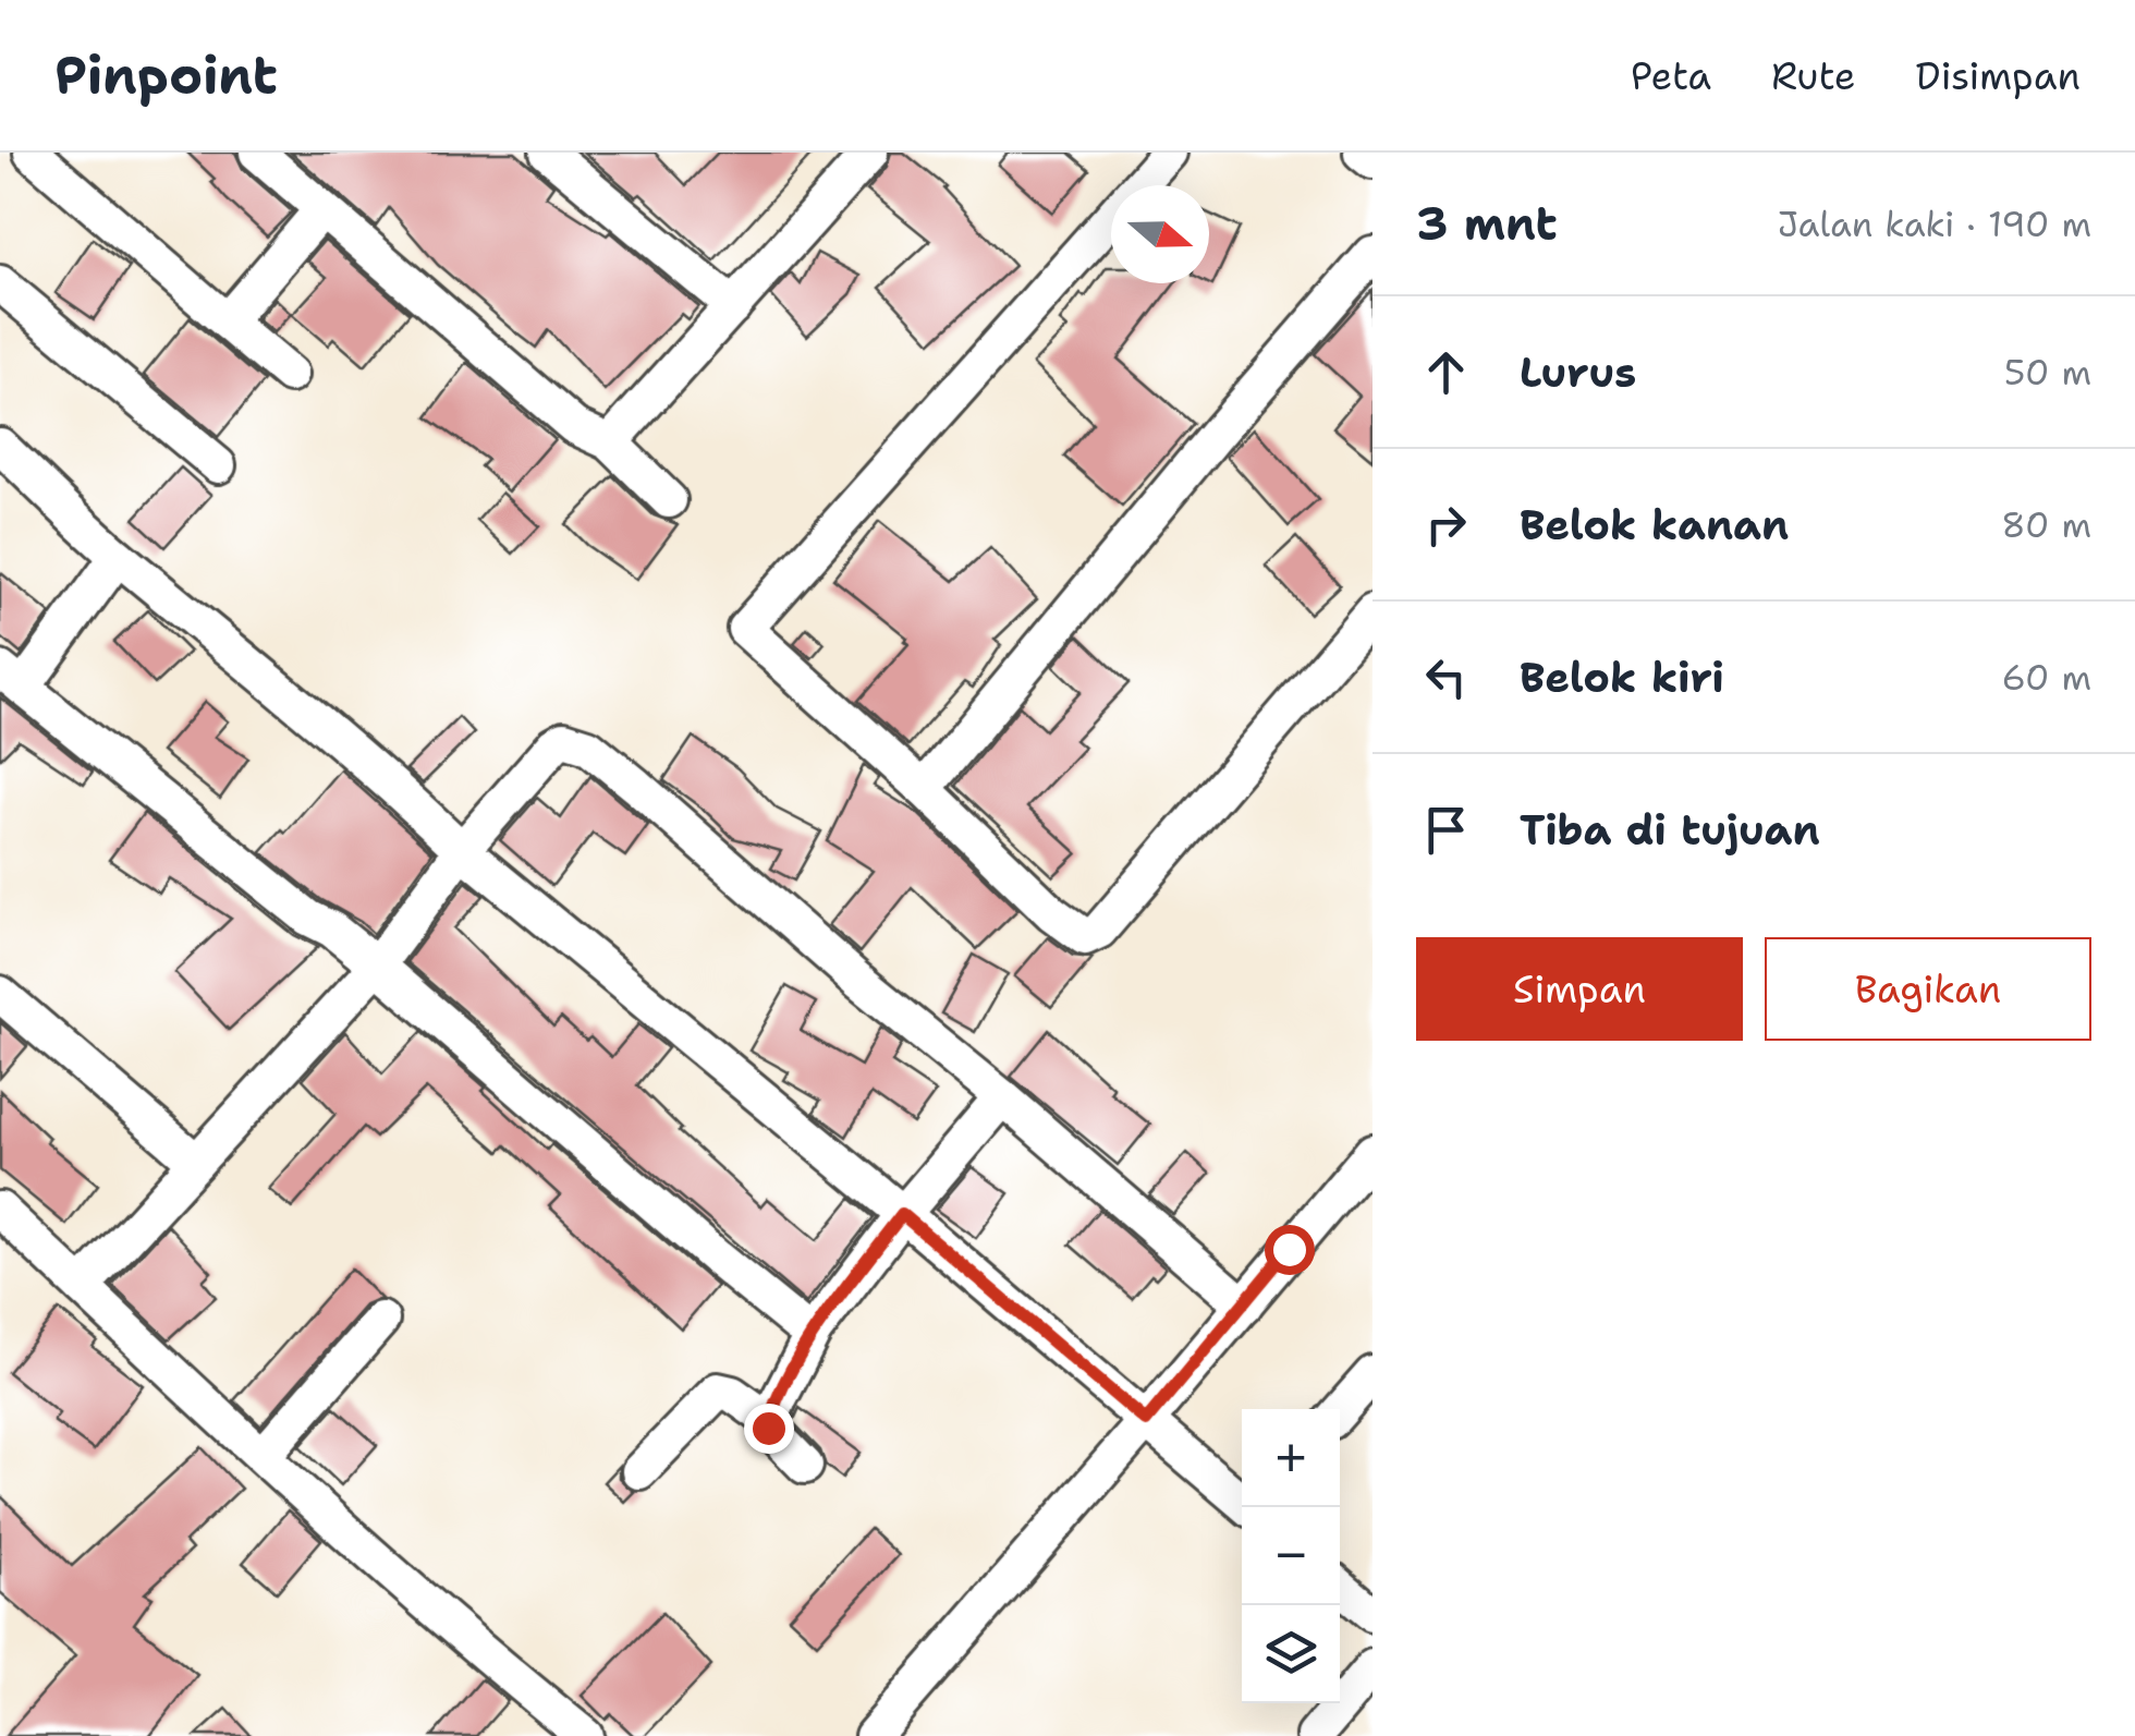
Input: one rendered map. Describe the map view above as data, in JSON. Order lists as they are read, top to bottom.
{
  "north": "right",
  "page": {
    "header": "Pinpoint",
    "nav": ["Peta", "Rute", "Disimpan"],
    "heading": ["3 mnt", "Jalan kaki · 190 m"],
    "list": [
      ["Lurus", "50 m"],
      ["Belok kanan", "80 m"],
      ["Belok kiri", "60 m"],
      "Tiba di tujuan"
    ],
    "buttons": ["Simpan", "Bagikan"],
    "map_buttons": ["+", "−"]
  }
}
